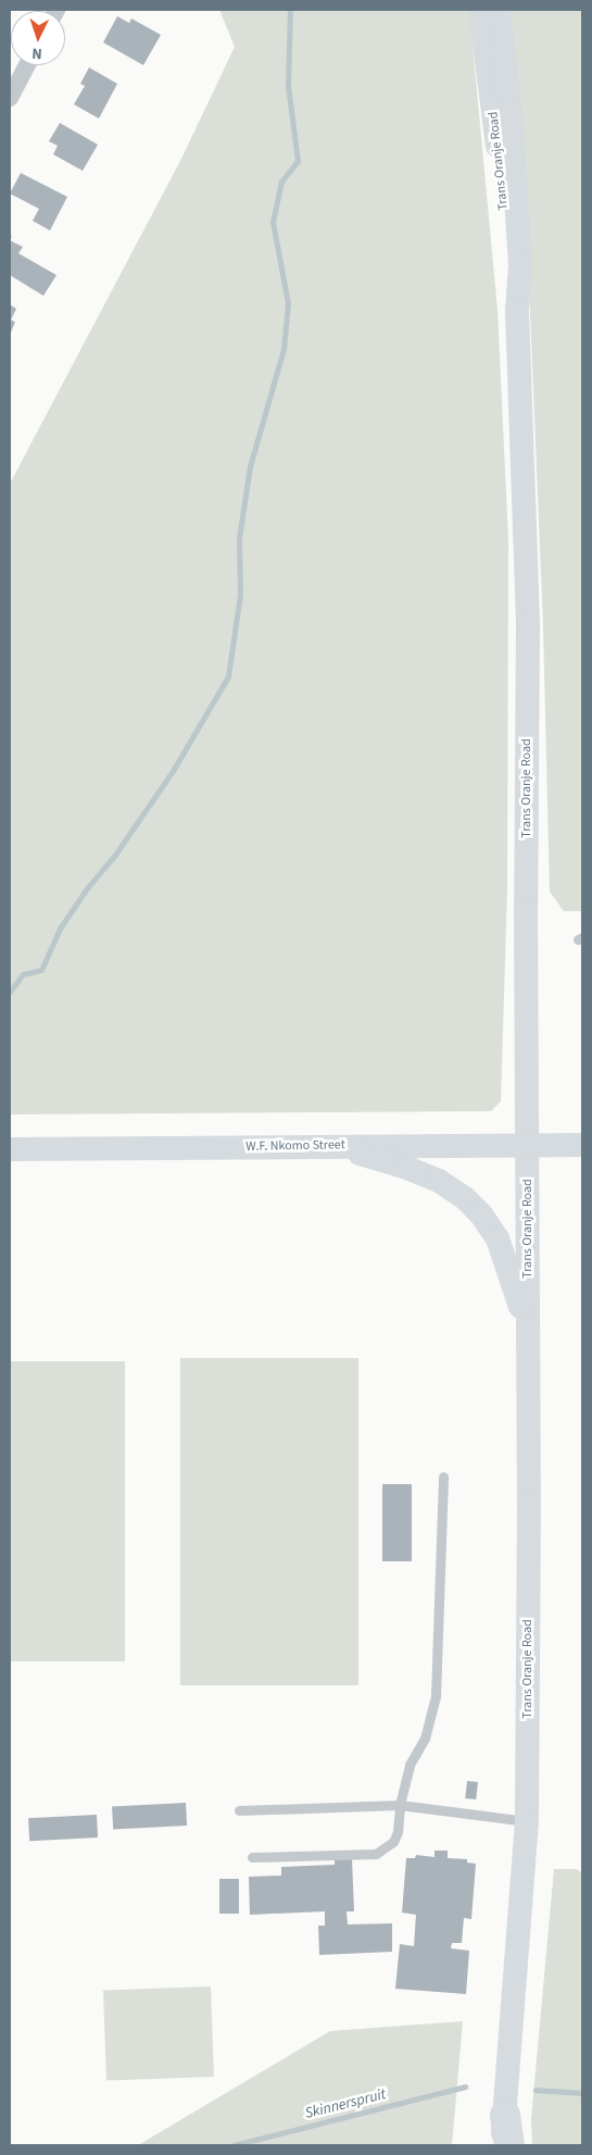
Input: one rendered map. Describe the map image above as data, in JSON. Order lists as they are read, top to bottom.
{
  "streets": {
    "main road": ["Trans Oranje Road", "W.F. Nkomo Street"]
  },
  "crossings": [
    ["Trans Oranje Road", "W.F. Nkomo Street"]
  ],
  "water": ["Skinnerspruit"],
  "north": "bottom"
}
